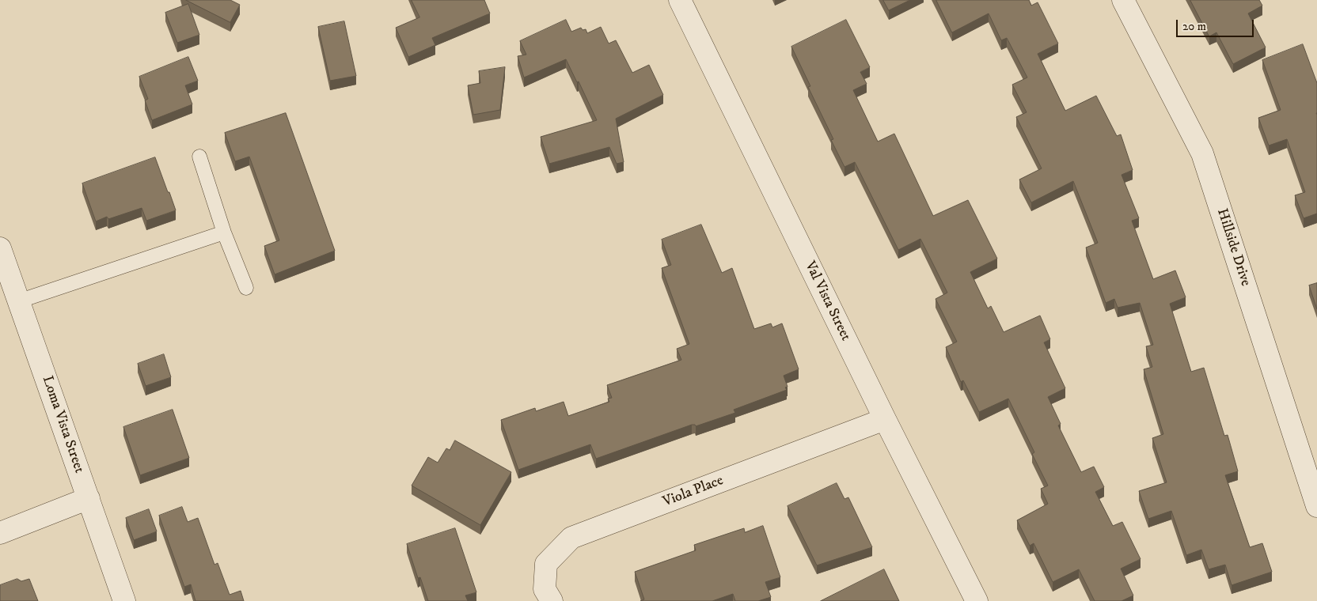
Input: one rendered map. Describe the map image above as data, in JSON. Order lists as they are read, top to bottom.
{
  "streets": {
    "street": [
      "Hillside Drive",
      "Val Vista Street",
      "Loma Vista Street",
      "Viola Place"
    ]
  },
  "crossings": [
    ["Val Vista Street", "Viola Place"]
  ],
  "scale_bar": "20 m"
}
